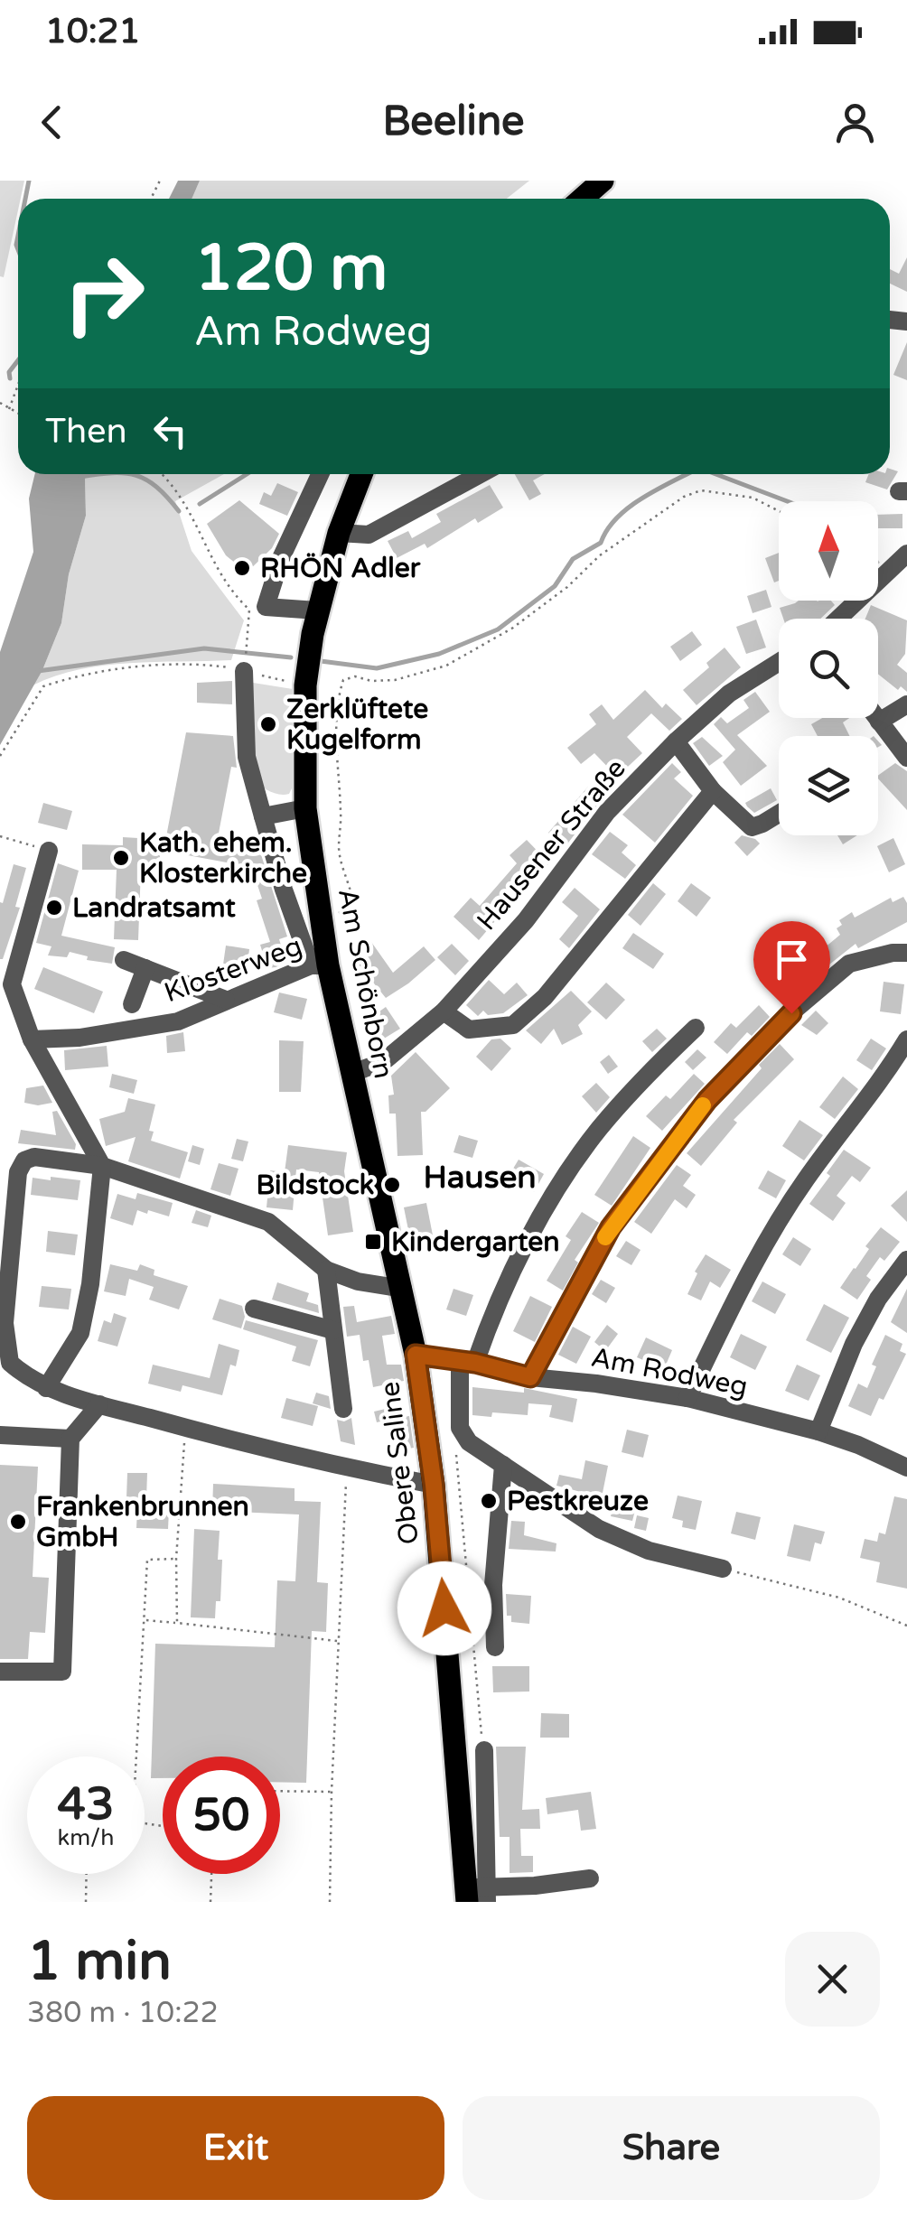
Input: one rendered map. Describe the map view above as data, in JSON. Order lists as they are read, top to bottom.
{
  "streets": {
    "main road": ["Am Schönborn", "Obere Saline"],
    "street": ["Hausener Straße", "Klosterweg", "Am Rodweg"]
  },
  "crossings": [
    ["Hausener Straße", "Am Schönborn"],
    ["Klosterweg", "Am Schönborn"],
    ["Am Schönborn", "Obere Saline"],
    ["Am Rodweg", "Obere Saline"]
  ],
  "districts": ["Hausen"],
  "places": {
    "other": [
      "RHÖN Adler",
      "Zerklüftete Kugelform",
      "Kath. ehem. Klosterkirche",
      "Landratsamt",
      "Bildstock",
      "Pestkreuze",
      "Frankenbrunnen GmbH"
    ],
    "transit": ["Kindergarten"]
  },
  "north": "top",
  "page": {
    "status": "10:21",
    "header": "Beeline",
    "turn": ["120 m", "Am Rodweg"],
    "then": "Then",
    "speed": "43 km/h",
    "limit": "50",
    "heading": ["1 min", "380 m · 10:22"],
    "buttons": ["Exit", "Share"]
  }
}
